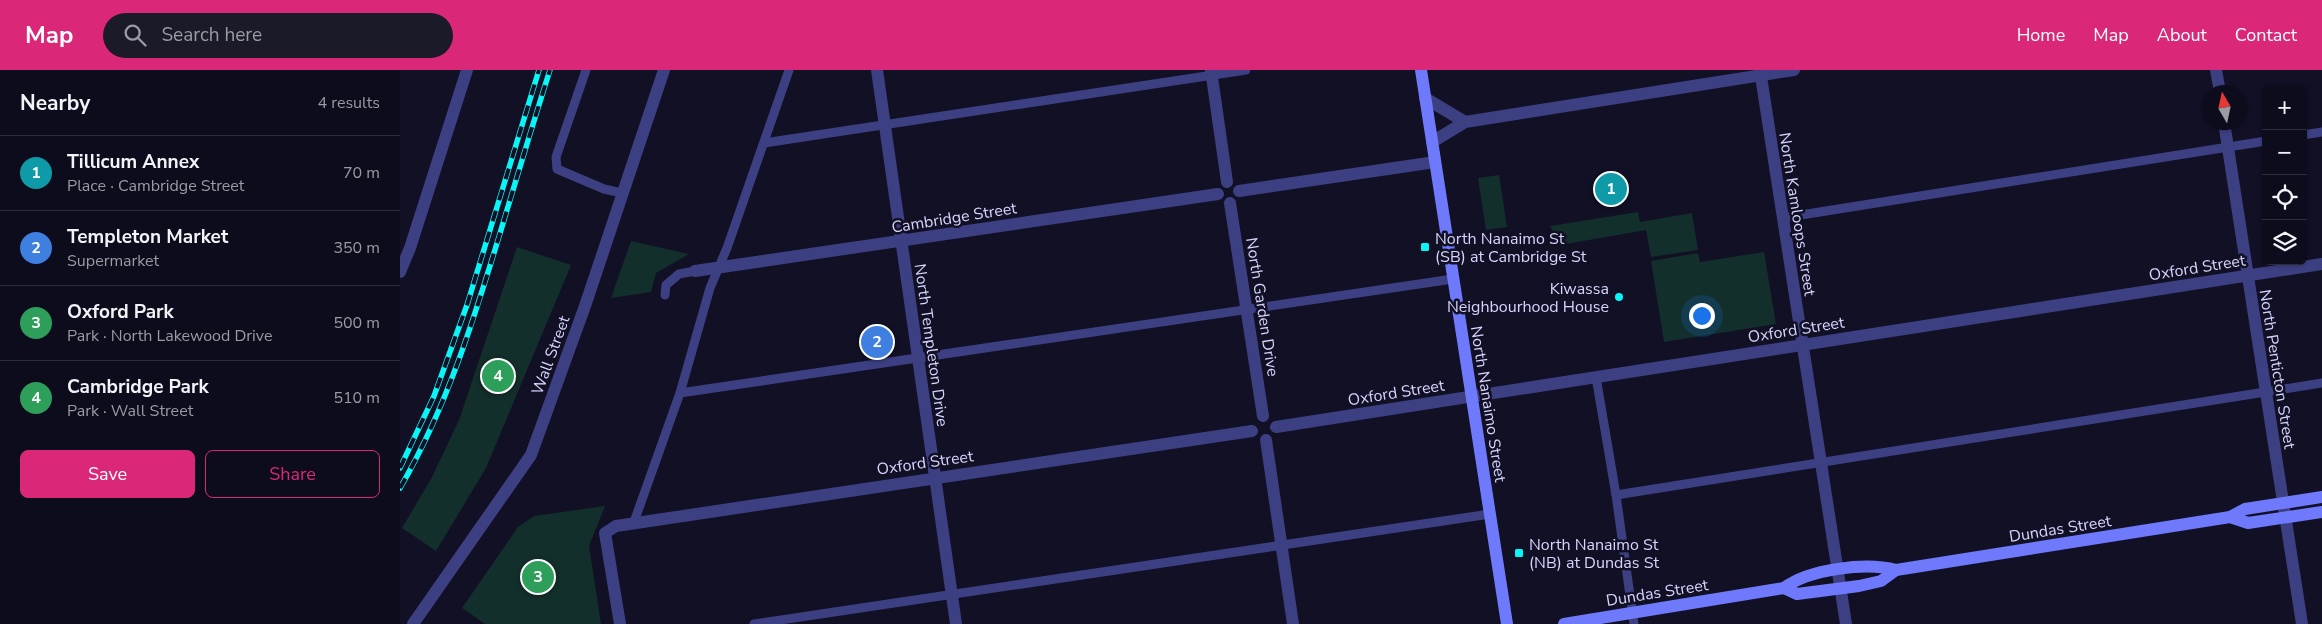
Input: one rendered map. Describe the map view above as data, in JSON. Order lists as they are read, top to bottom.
{
  "streets": {
    "street": [
      "North Kamloops Street",
      "Cambridge Street",
      "Oxford Street",
      "North Garden Drive",
      "North Templeton Drive",
      "Wall Street",
      "North Penticton Street",
      "North Nanaimo Street",
      "Dundas Street"
    ]
  },
  "crossings": [
    ["North Kamloops Street", "Oxford Street"],
    ["North Kamloops Street", "Dundas Street"],
    ["Cambridge Street", "North Garden Drive"],
    ["Cambridge Street", "North Templeton Drive"],
    ["Oxford Street", "North Garden Drive"],
    ["Oxford Street", "North Templeton Drive"],
    ["Oxford Street", "North Penticton Street"],
    ["Oxford Street", "North Nanaimo Street"],
    ["North Penticton Street", "Dundas Street"]
  ],
  "places": {
    "transit": ["North Nanaimo St (SB) at Cambridge St", "North Nanaimo St (NB) at Dundas St"],
    "other": ["Kiwassa Neighbourhood House"]
  },
  "north": "top",
  "page": {
    "header": "Map",
    "search": "Search here",
    "nav": [
      "Home",
      "Map",
      "About",
      "Contact"
    ],
    "heading": ["Nearby", "4 results"],
    "map_buttons": ["+", "−"],
    "list": [
      {
        "mark": "1",
        "name": "Tillicum Annex",
        "note": "Place · Cambridge Street",
        "value": "70 m"
      },
      {
        "mark": "2",
        "name": "Templeton Market",
        "note": "Supermarket",
        "value": "350 m"
      },
      {
        "mark": "3",
        "name": "Oxford Park",
        "note": "Park · North Lakewood Drive",
        "value": "500 m"
      },
      {
        "mark": "4",
        "name": "Cambridge Park",
        "note": "Park · Wall Street",
        "value": "510 m"
      }
    ],
    "pins": [
      "1",
      "2",
      "4",
      "3"
    ],
    "buttons": ["Save", "Share"]
  }
}
